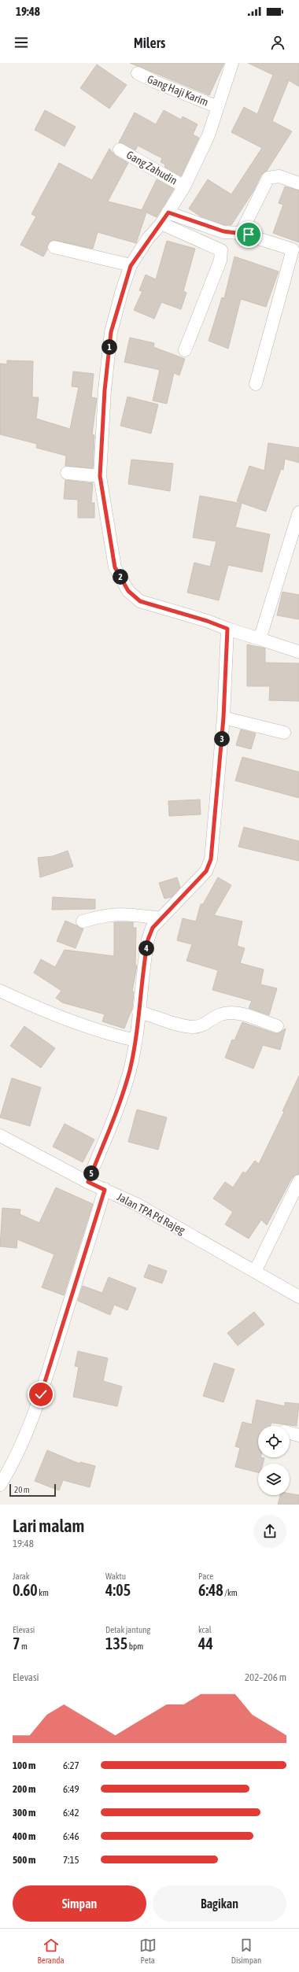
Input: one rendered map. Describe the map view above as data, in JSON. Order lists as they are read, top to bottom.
{
  "streets": {
    "street": ["Gang Haji Karim", "Gang Zahudin", "Jalan TPA Pd Rajeg"]
  },
  "scale_bar": "20 m",
  "page": {
    "status": "19:48",
    "header": "Milers",
    "pins": [
      "1",
      "2",
      "3",
      "4",
      "5"
    ],
    "scale": "20 m",
    "heading": ["Lari malam", "19:48"],
    "stats": [
      ["Jarak", "0.60 km"],
      ["Waktu", "4:05"],
      ["Pace", "6:48 /km"],
      ["Elevasi", "7 m"],
      ["Detak jantung", "135 bpm"],
      ["kcal", "44"]
    ],
    "chart": ["Elevasi", "202–206 m"],
    "list": [
      {
        "name": "100 m",
        "note": "6:27"
      },
      {
        "name": "200 m",
        "note": "6:49"
      },
      {
        "name": "300 m",
        "note": "6:42"
      },
      {
        "name": "400 m",
        "note": "6:46"
      },
      {
        "name": "500 m",
        "note": "7:15"
      }
    ],
    "buttons": ["Simpan", "Bagikan"],
    "tabs": ["Beranda", "Peta", "Disimpan"]
  }
}
